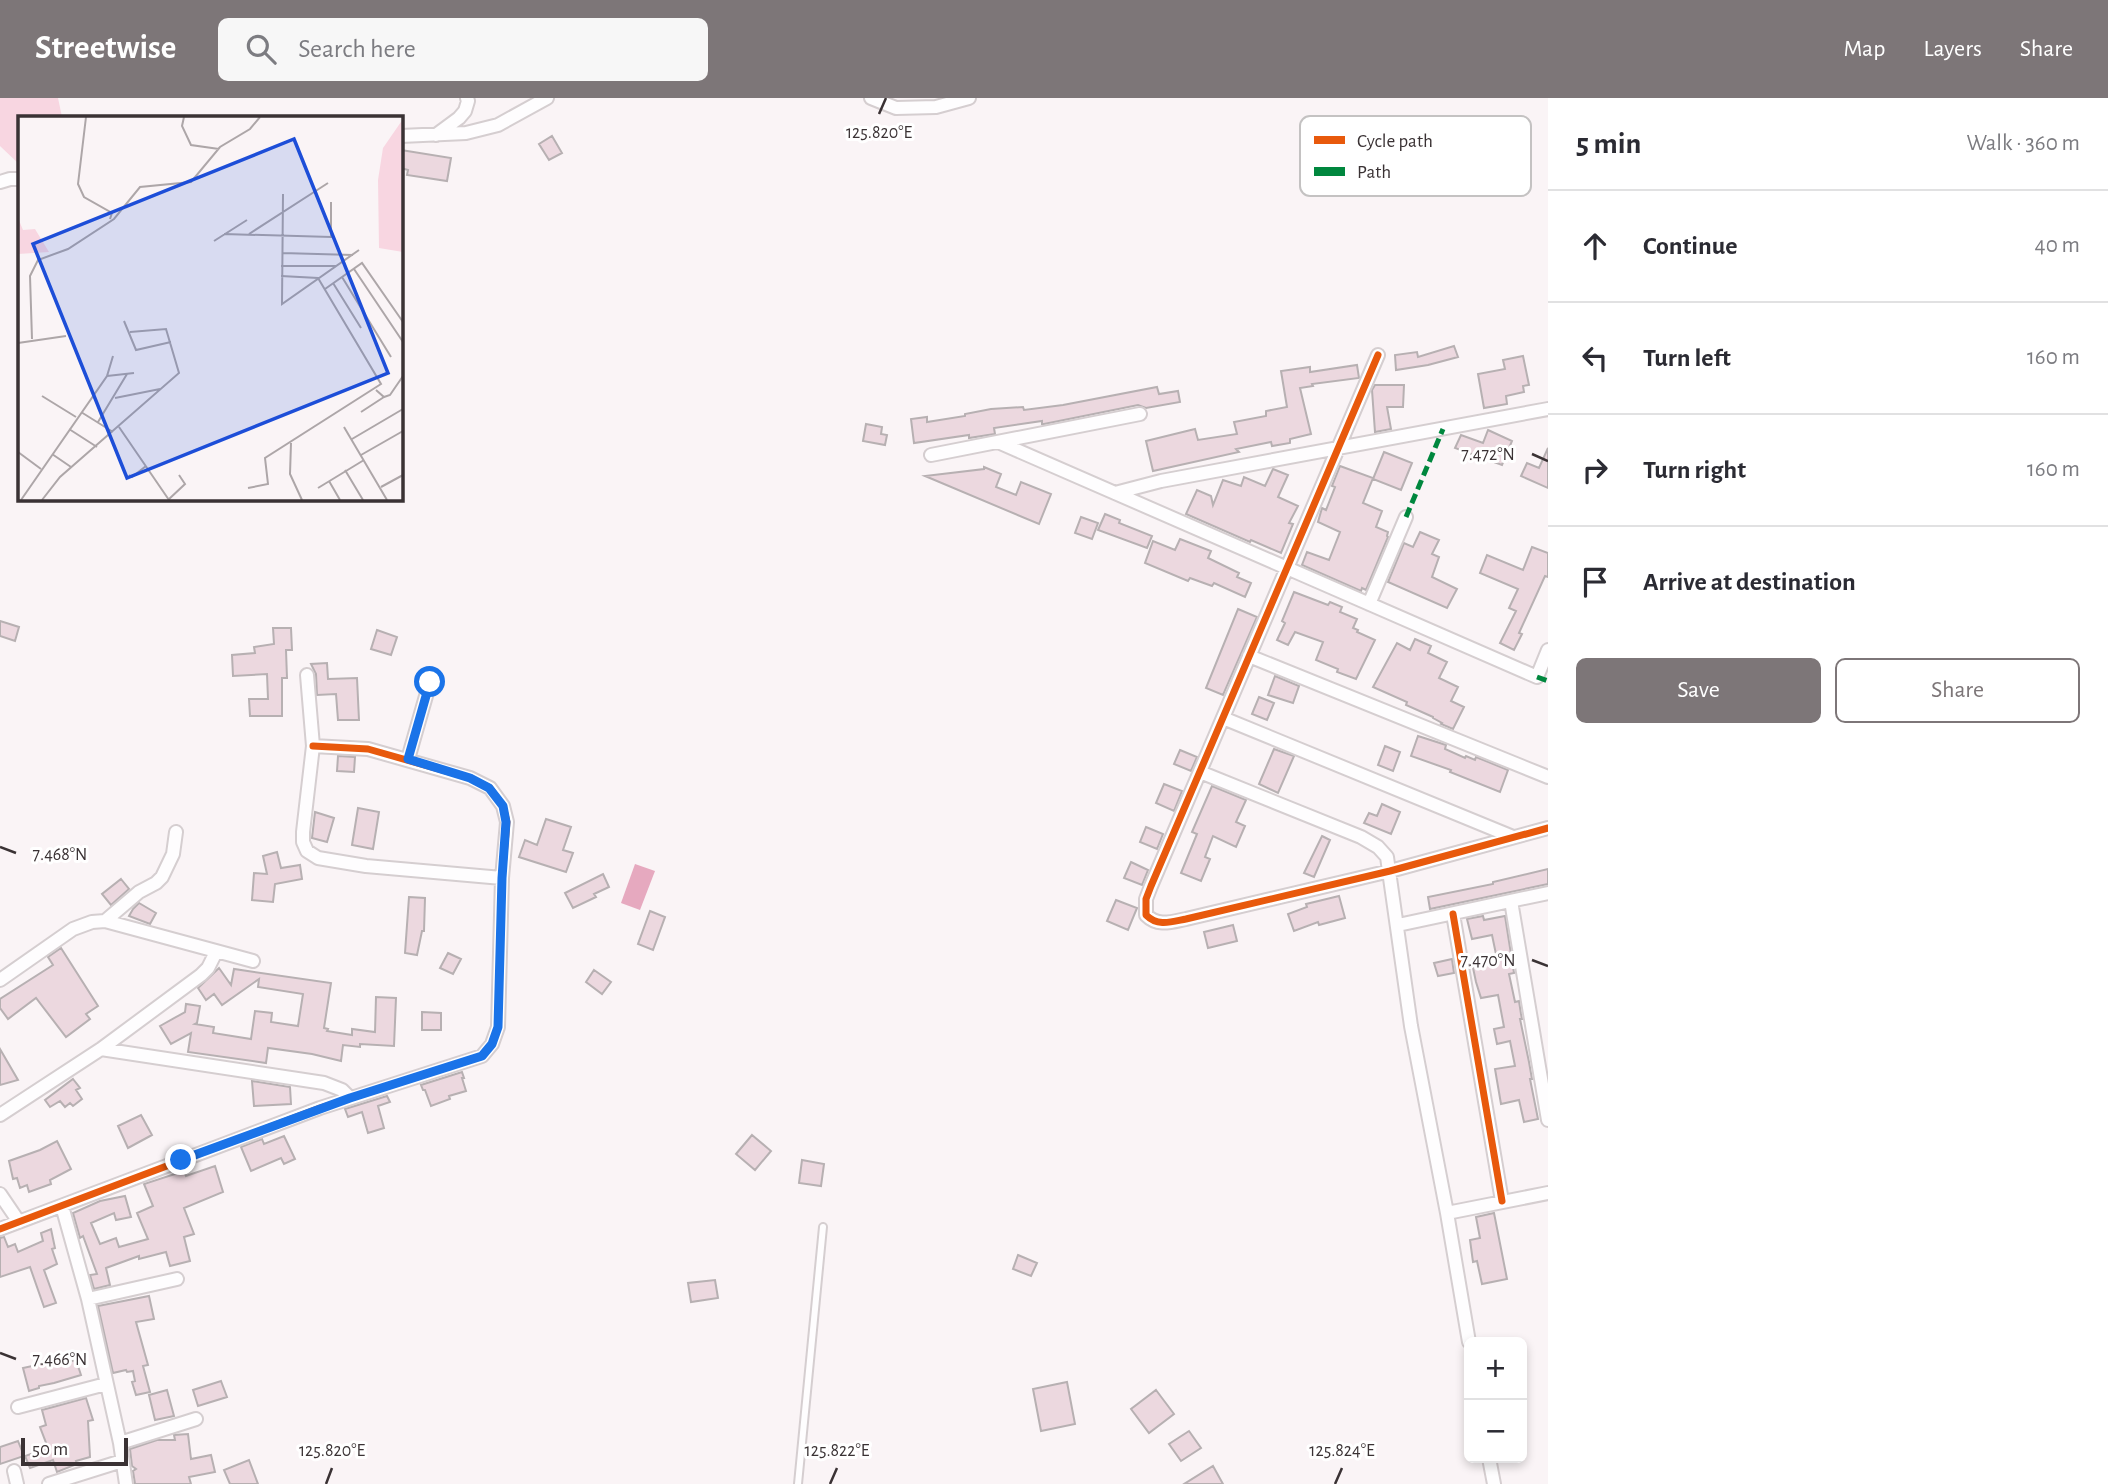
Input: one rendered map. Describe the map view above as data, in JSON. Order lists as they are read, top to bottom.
{
  "legend": ["Cycle path", "Path"],
  "scale_bar": "50 m",
  "page": {
    "header": "Streetwise",
    "search": "Search here",
    "nav": ["Map", "Layers", "Share"],
    "heading": ["5 min", "Walk · 360 m"],
    "list": [
      ["Continue", "40 m"],
      ["Turn left", "160 m"],
      ["Turn right", "160 m"],
      "Arrive at destination"
    ],
    "buttons": ["Save", "Share"],
    "map_buttons": ["+", "−"],
    "scale": "50 m"
  },
  "coordinates": [
    "125.820°E",
    "7.472°N",
    "7.468°N",
    "7.470°N",
    "7.466°N",
    "125.822°E",
    "125.824°E"
  ]
}
